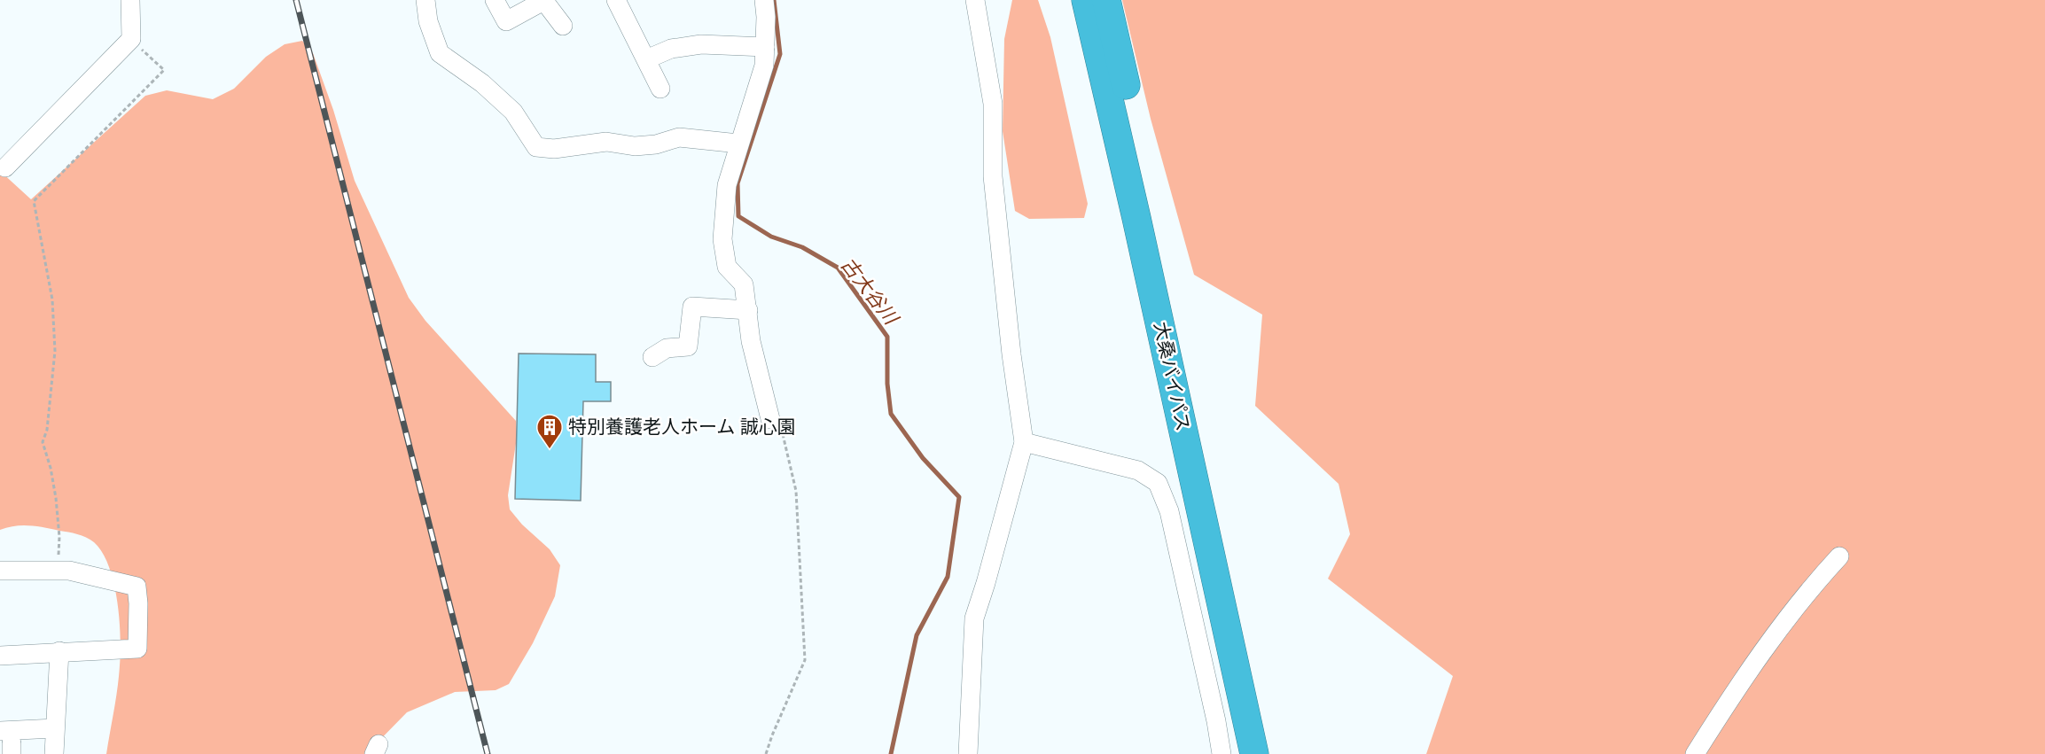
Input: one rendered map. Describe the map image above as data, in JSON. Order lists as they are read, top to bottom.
{
  "streets": {
    "highway": ["大桑バイパス"]
  },
  "water": ["古大谷川"],
  "places": {
    "building": ["特別養護老人ホーム 誠心園"]
  }
}
